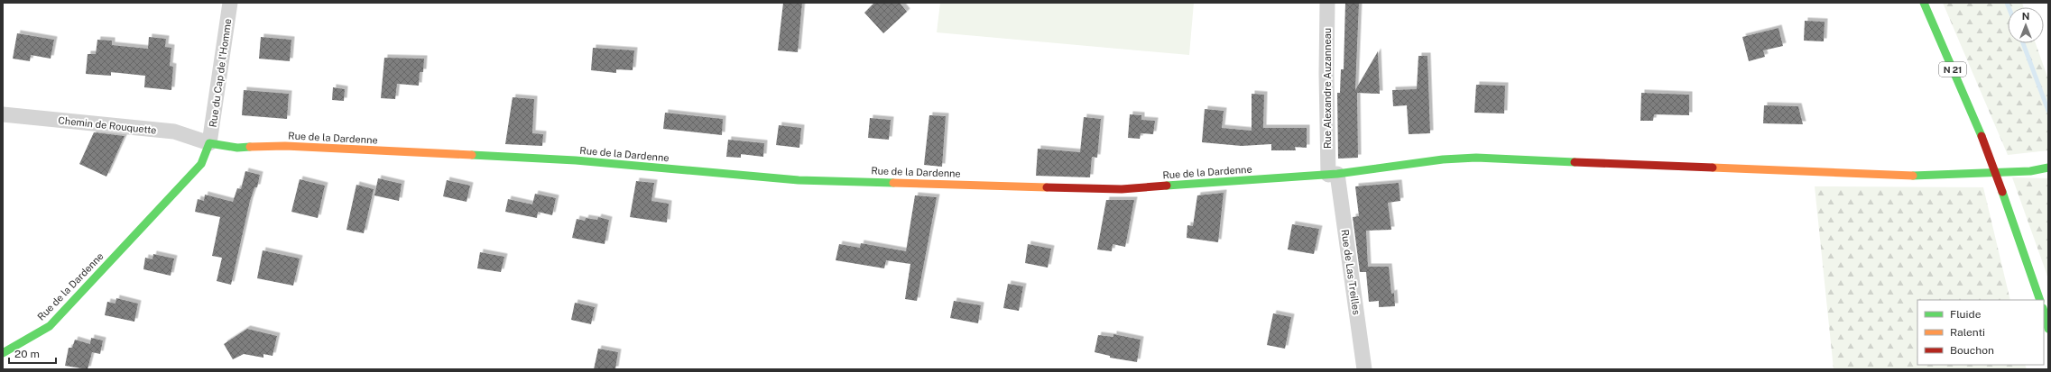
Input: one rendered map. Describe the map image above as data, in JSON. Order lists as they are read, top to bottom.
{
  "streets": {
    "street": [
      "N 21",
      "Rue du Cap de l'Homme",
      "Rue Alexandre Auzanneau",
      "Chemin de Rouquette",
      "Rue de la Dardenne",
      "Rue de Las Treilles"
    ]
  },
  "crossings": [
    ["Rue du Cap de l'Homme", "Chemin de Rouquette"],
    ["Rue du Cap de l'Homme", "Rue de la Dardenne"],
    ["Rue Alexandre Auzanneau", "Rue de la Dardenne"],
    ["Rue Alexandre Auzanneau", "Rue de Las Treilles"],
    ["Chemin de Rouquette", "Rue de la Dardenne"],
    ["Rue de la Dardenne", "Rue de Las Treilles"]
  ],
  "legend": ["Fluide", "Ralenti", "Bouchon"],
  "scale_bar": "20 m",
  "north": "top"
}
